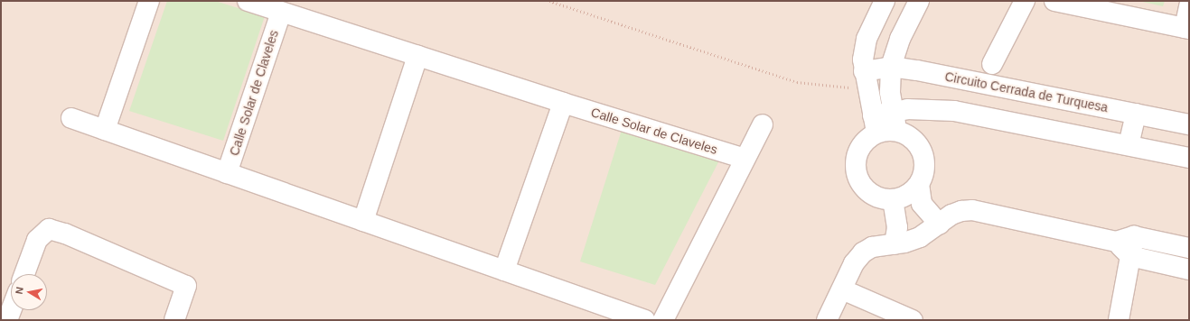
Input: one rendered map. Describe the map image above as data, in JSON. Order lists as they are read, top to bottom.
{
  "streets": {
    "street": ["Circuito Cerrada de Turquesa", "Calle Solar de Claveles"]
  },
  "north": "left"
}
